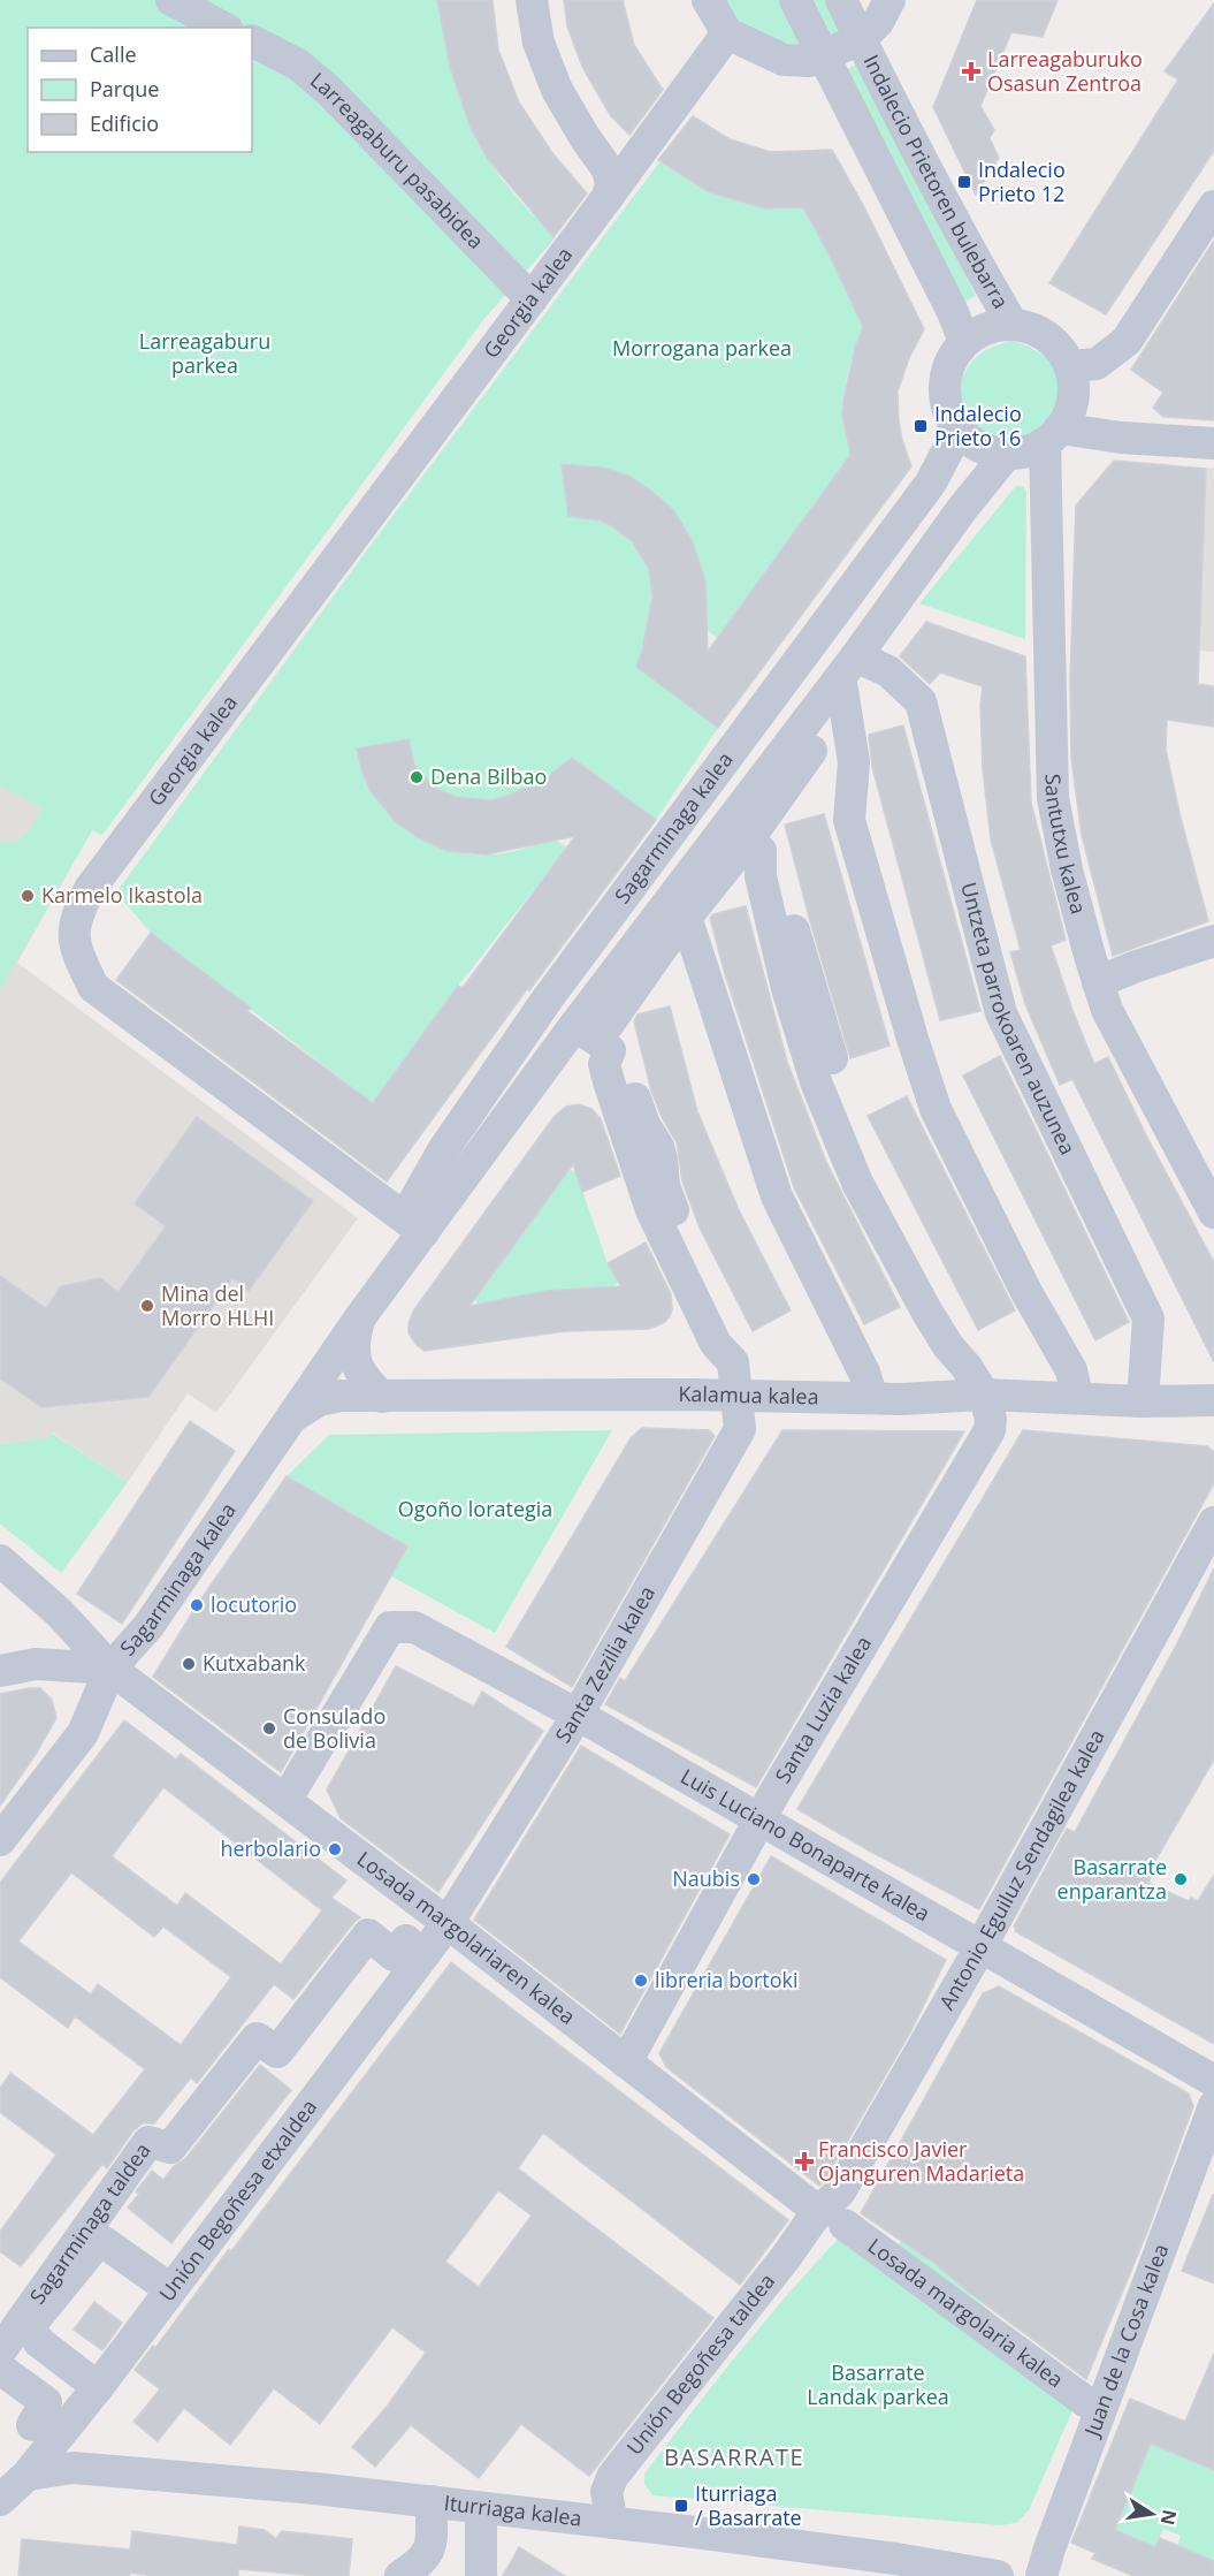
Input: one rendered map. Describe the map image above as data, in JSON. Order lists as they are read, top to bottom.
{
  "streets": {
    "street": [
      "Larreagaburu pasabidea",
      "Indalecio Prietoren bulebarra",
      "Georgia kalea",
      "Sagarminaga kalea",
      "Santutxu kalea",
      "Untzeta parrokoaren auzunea",
      "Kalamua kalea",
      "Santa Zezilia kalea",
      "Santa Luzia kalea",
      "Luis Luciano Bonaparte kalea",
      "Antonio Eguiluz Sendagilea kalea",
      "Losada margolariaren kalea",
      "Unión Begoñesa etxaldea",
      "Sagarminaga taldea",
      "Losada margolaria kalea",
      "Juan de la Cosa kalea",
      "Unión Begoñesa taldea",
      "Iturriaga kalea"
    ]
  },
  "crossings": [
    ["Larreagaburu pasabidea", "Georgia kalea"],
    ["Indalecio Prietoren bulebarra", "Georgia kalea"],
    ["Indalecio Prietoren bulebarra", "Sagarminaga kalea"],
    ["Indalecio Prietoren bulebarra", "Santutxu kalea"],
    ["Georgia kalea", "Sagarminaga kalea"],
    ["Sagarminaga kalea", "Santutxu kalea"],
    ["Sagarminaga kalea", "Untzeta parrokoaren auzunea"],
    ["Sagarminaga kalea", "Kalamua kalea"],
    ["Sagarminaga kalea", "Losada margolariaren kalea"],
    ["Untzeta parrokoaren auzunea", "Kalamua kalea"],
    ["Kalamua kalea", "Santa Zezilia kalea"],
    ["Kalamua kalea", "Santa Luzia kalea"],
    ["Santa Zezilia kalea", "Luis Luciano Bonaparte kalea"],
    ["Santa Zezilia kalea", "Losada margolariaren kalea"],
    ["Santa Zezilia kalea", "Unión Begoñesa etxaldea"],
    ["Santa Luzia kalea", "Luis Luciano Bonaparte kalea"],
    ["Santa Luzia kalea", "Losada margolariaren kalea"],
    ["Luis Luciano Bonaparte kalea", "Antonio Eguiluz Sendagilea kalea"],
    ["Luis Luciano Bonaparte kalea", "Losada margolariaren kalea"],
    ["Antonio Eguiluz Sendagilea kalea", "Losada margolariaren kalea"],
    ["Antonio Eguiluz Sendagilea kalea", "Losada margolaria kalea"],
    ["Antonio Eguiluz Sendagilea kalea", "Unión Begoñesa taldea"],
    ["Losada margolariaren kalea", "Unión Begoñesa etxaldea"],
    ["Losada margolariaren kalea", "Losada margolaria kalea"],
    ["Losada margolariaren kalea", "Unión Begoñesa taldea"],
    ["Unión Begoñesa etxaldea", "Iturriaga kalea"],
    ["Losada margolaria kalea", "Unión Begoñesa taldea"],
    ["Unión Begoñesa taldea", "Iturriaga kalea"]
  ],
  "districts": ["BASARRATE"],
  "parks": [
    "Larreagaburu parkea",
    "Morrogana parkea",
    "Ogoño lorategia",
    "Basarrate Landak parkea"
  ],
  "places": {
    "health": ["Larreagaburuko Osasun Zentroa", "Francisco Javier Ojanguren Madarieta"],
    "transit": ["Indalecio Prieto 12", "Indalecio Prieto 16", "Iturriaga / Basarrate"],
    "other": [
      "Dena Bilbao",
      "Karmelo Ikastola",
      "Mina del Morro HLHI",
      "locutorio",
      "Kutxabank",
      "Consulado de Bolivia",
      "herbolario",
      "Naubis",
      "Basarrate enparantza",
      "libreria bortoki"
    ]
  },
  "legend": ["Calle", "Parque", "Edificio"],
  "north": "right"
}
